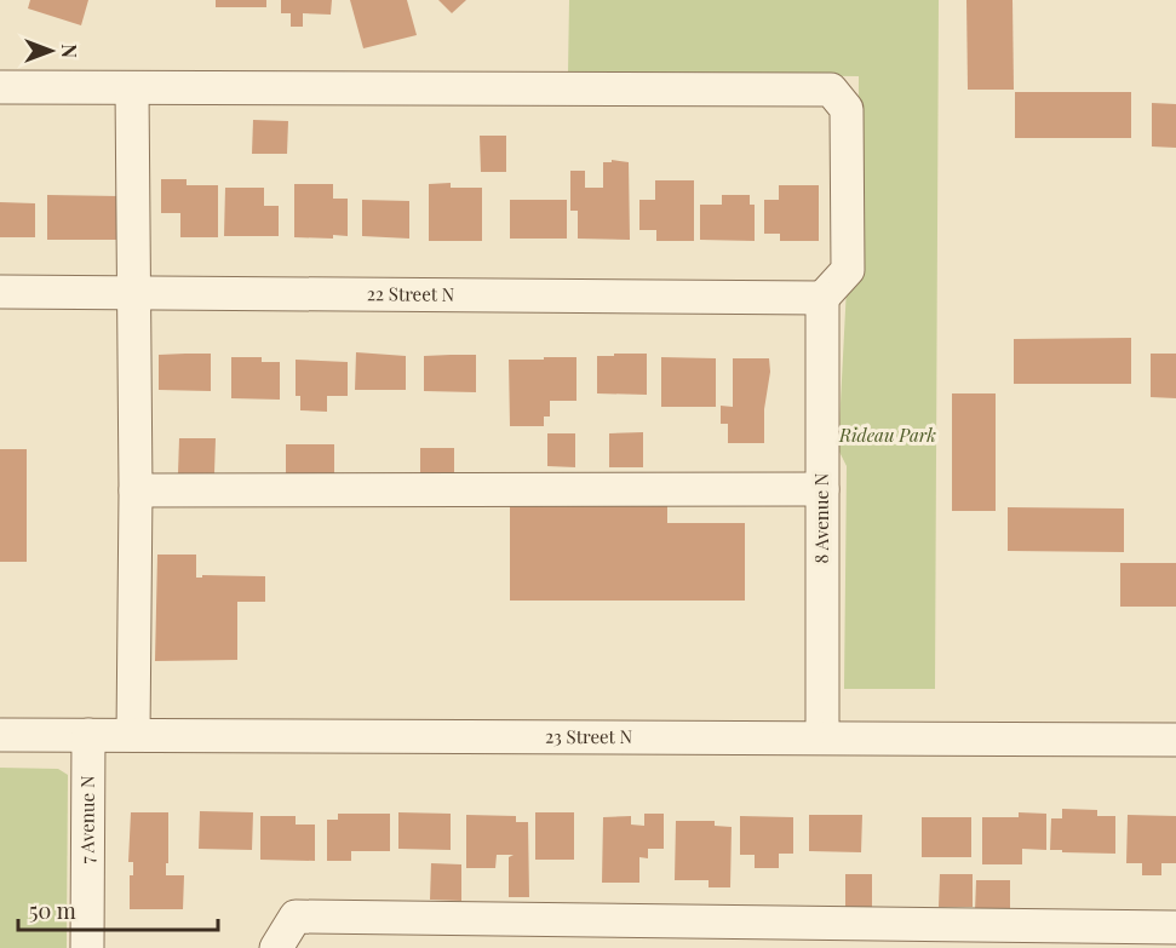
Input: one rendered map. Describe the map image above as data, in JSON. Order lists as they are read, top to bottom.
{
  "streets": {
    "street": [
      "22 Street N",
      "8 Avenue N",
      "23 Street N",
      "7 Avenue N"
    ]
  },
  "crossings": [
    ["22 Street N", "8 Avenue N"],
    ["8 Avenue N", "23 Street N"],
    ["23 Street N", "7 Avenue N"]
  ],
  "parks": ["Rideau Park"],
  "scale_bar": "50 m",
  "north": "right"
}
